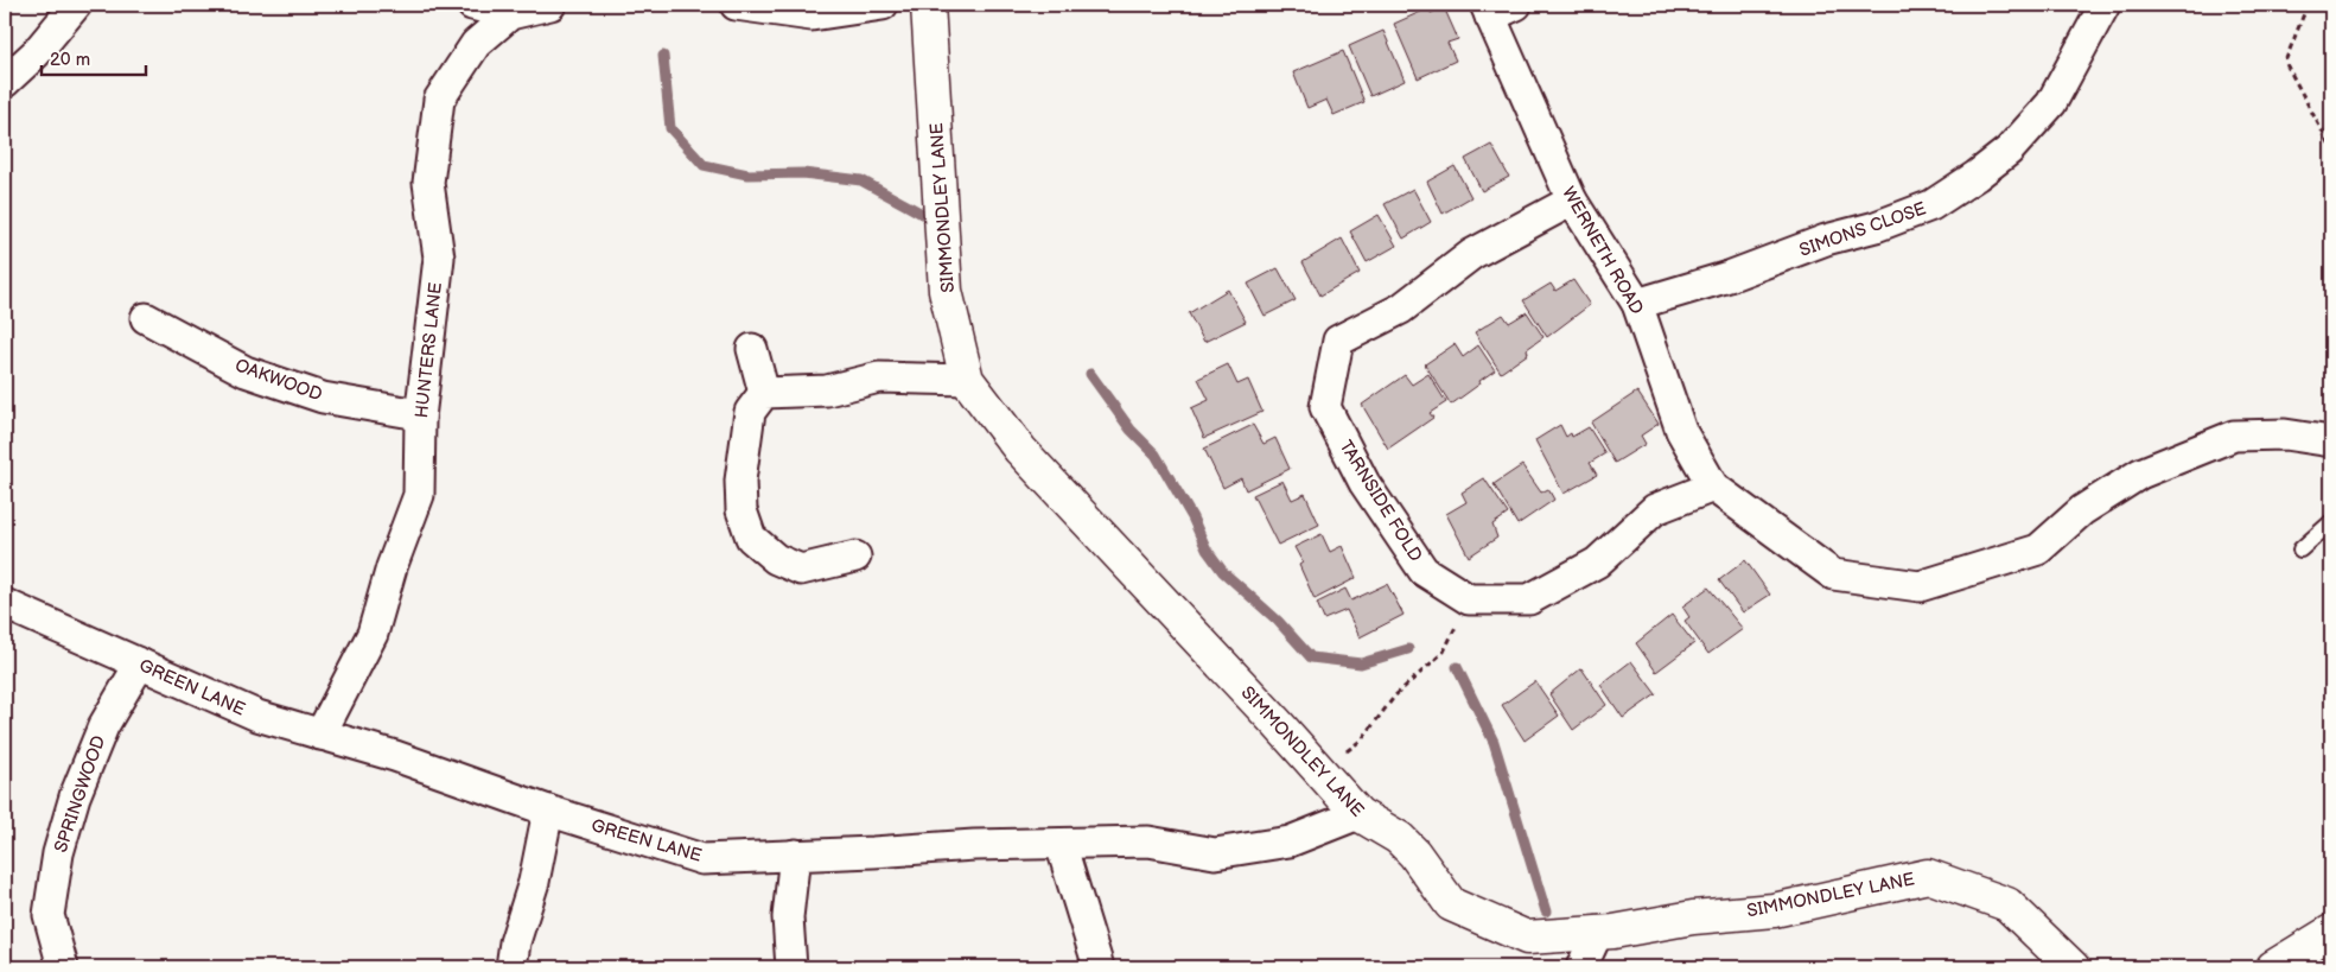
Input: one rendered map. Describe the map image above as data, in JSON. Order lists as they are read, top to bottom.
{
  "streets": {
    "street": [
      "SIMMONDLEY LANE",
      "SIMONS CLOSE",
      "WERNETH ROAD",
      "HUNTERS LANE",
      "OAKWOOD",
      "TARNSIDE FOLD",
      "GREEN LANE",
      "SPRINGWOOD"
    ]
  },
  "crossings": [
    ["SIMMONDLEY LANE", "GREEN LANE"],
    ["SIMONS CLOSE", "WERNETH ROAD"],
    ["WERNETH ROAD", "TARNSIDE FOLD"],
    ["HUNTERS LANE", "OAKWOOD"],
    ["HUNTERS LANE", "GREEN LANE"],
    ["GREEN LANE", "SPRINGWOOD"]
  ],
  "scale_bar": "20 m"
}
